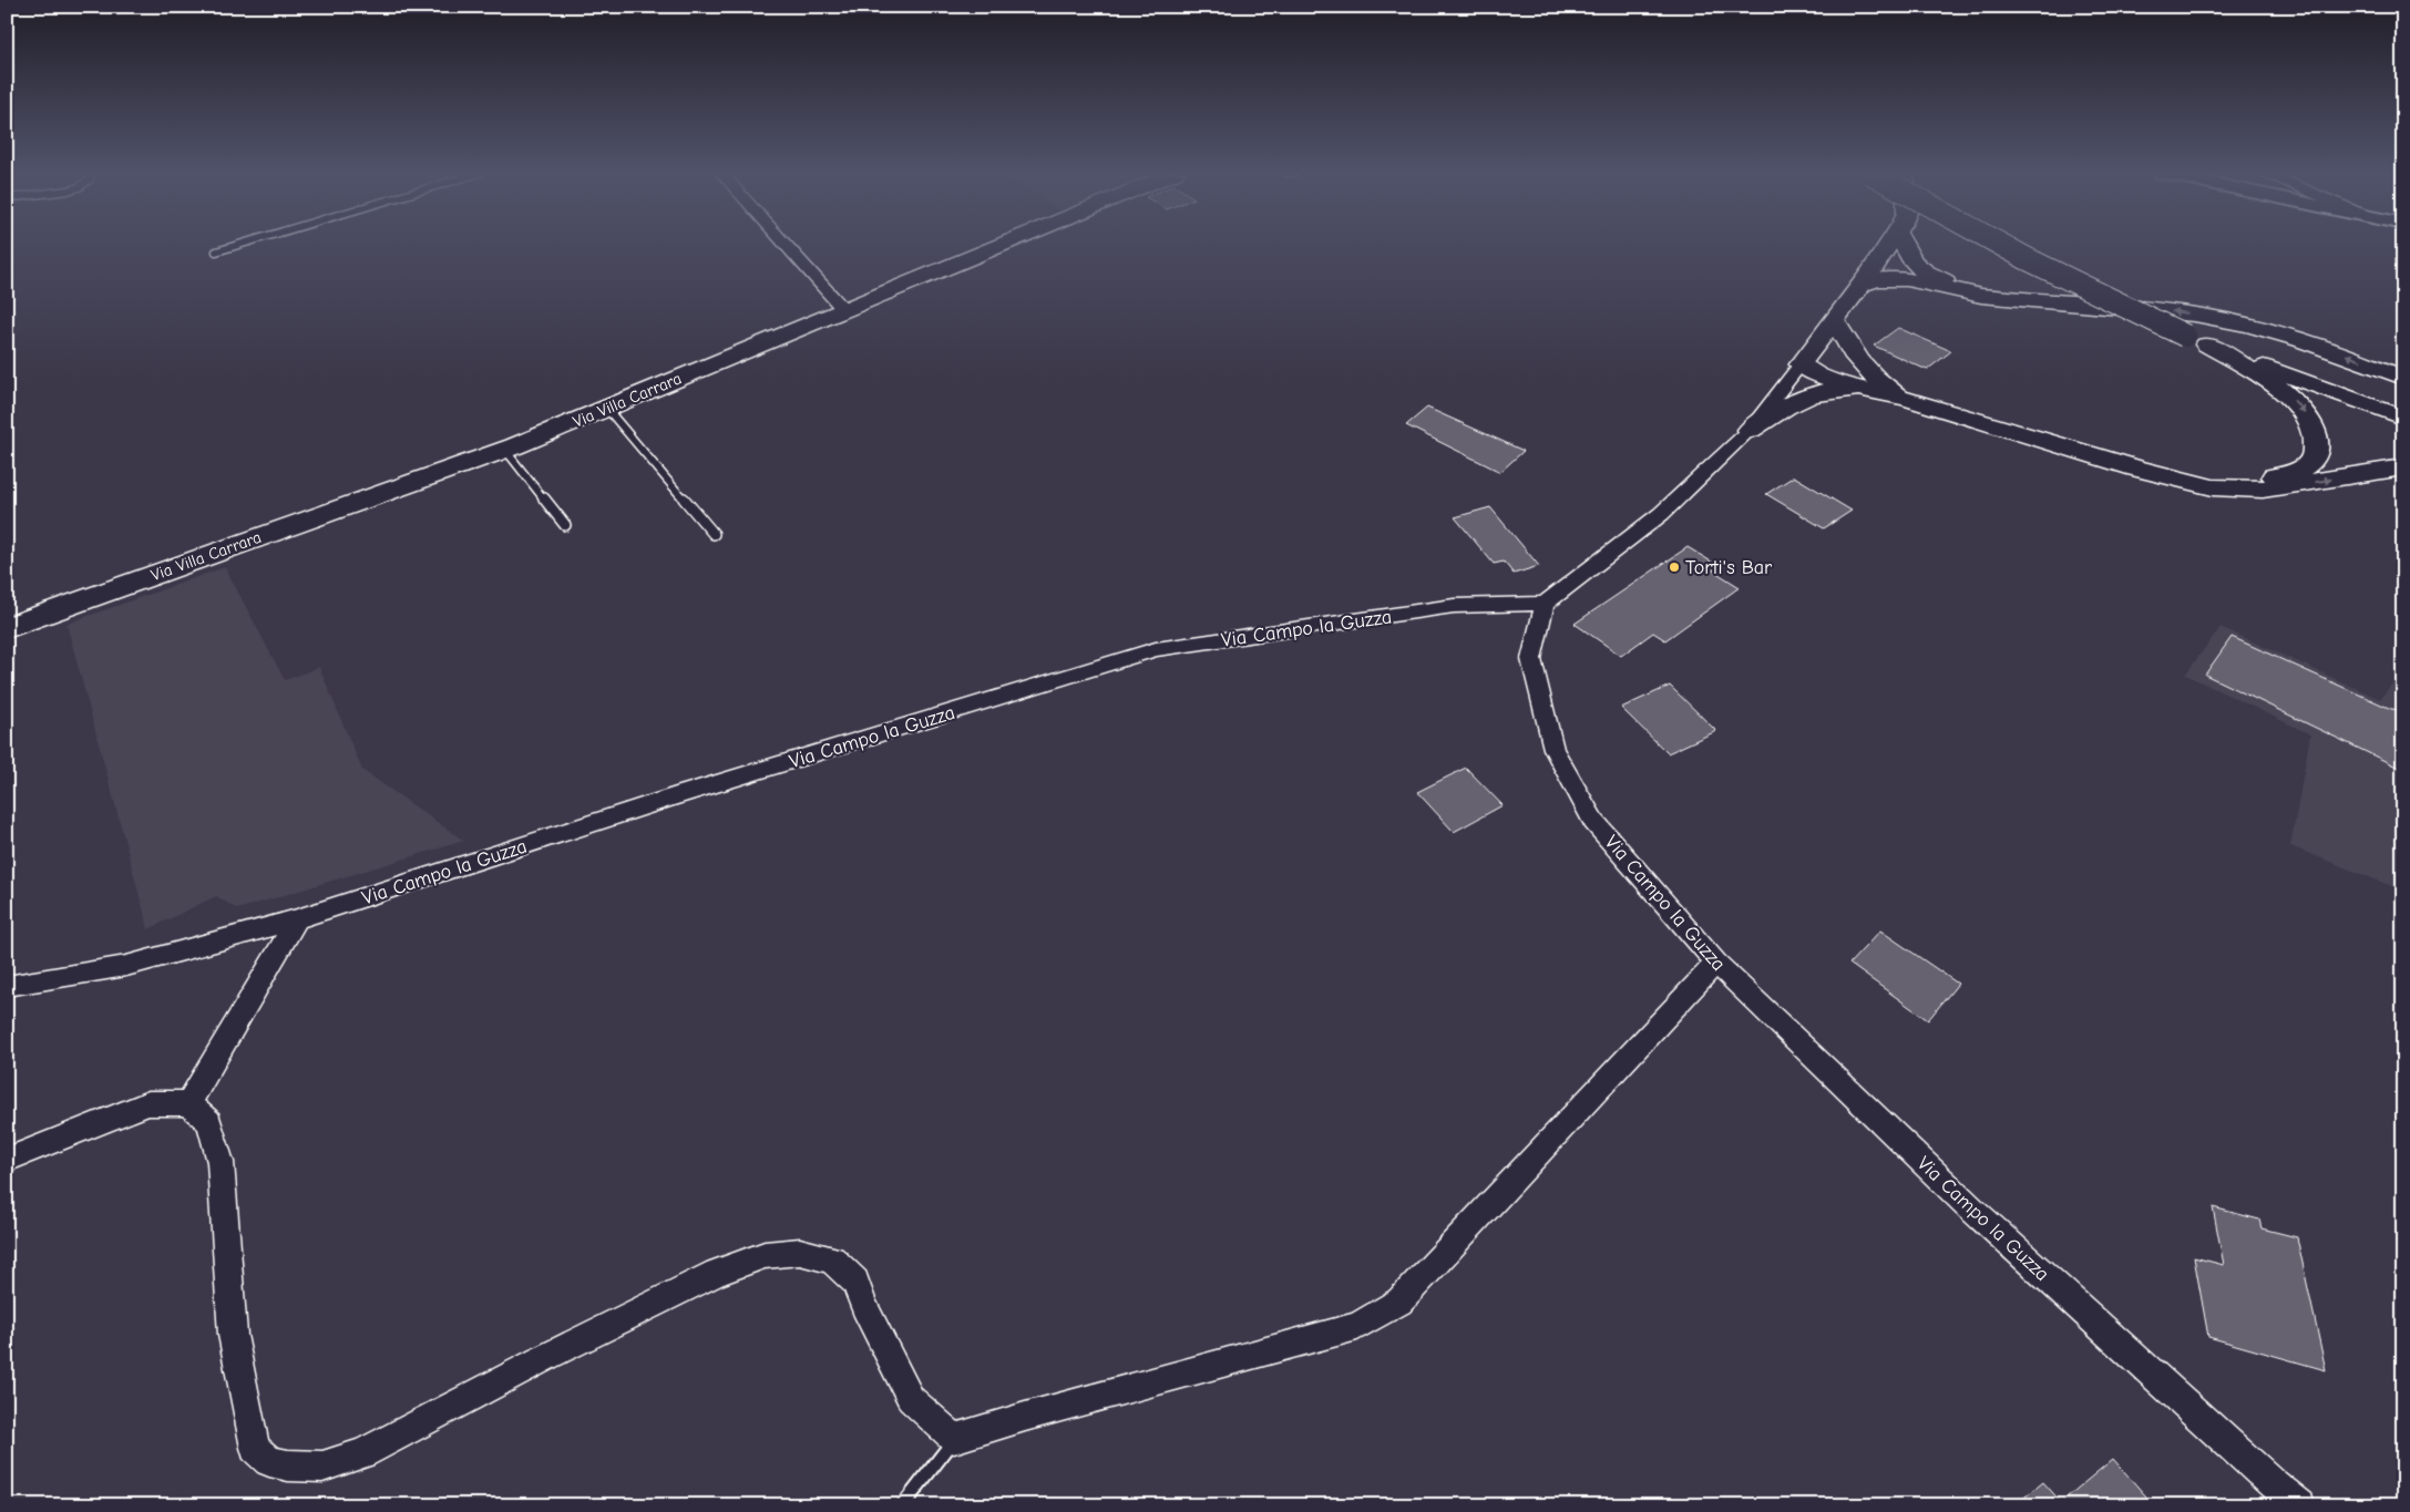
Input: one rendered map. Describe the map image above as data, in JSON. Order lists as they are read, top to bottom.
{
  "streets": {
    "main road": ["Via Villa Carrara"],
    "street": ["Via Campo la Guzza"]
  },
  "places": ["Torti's Bar"]
}
